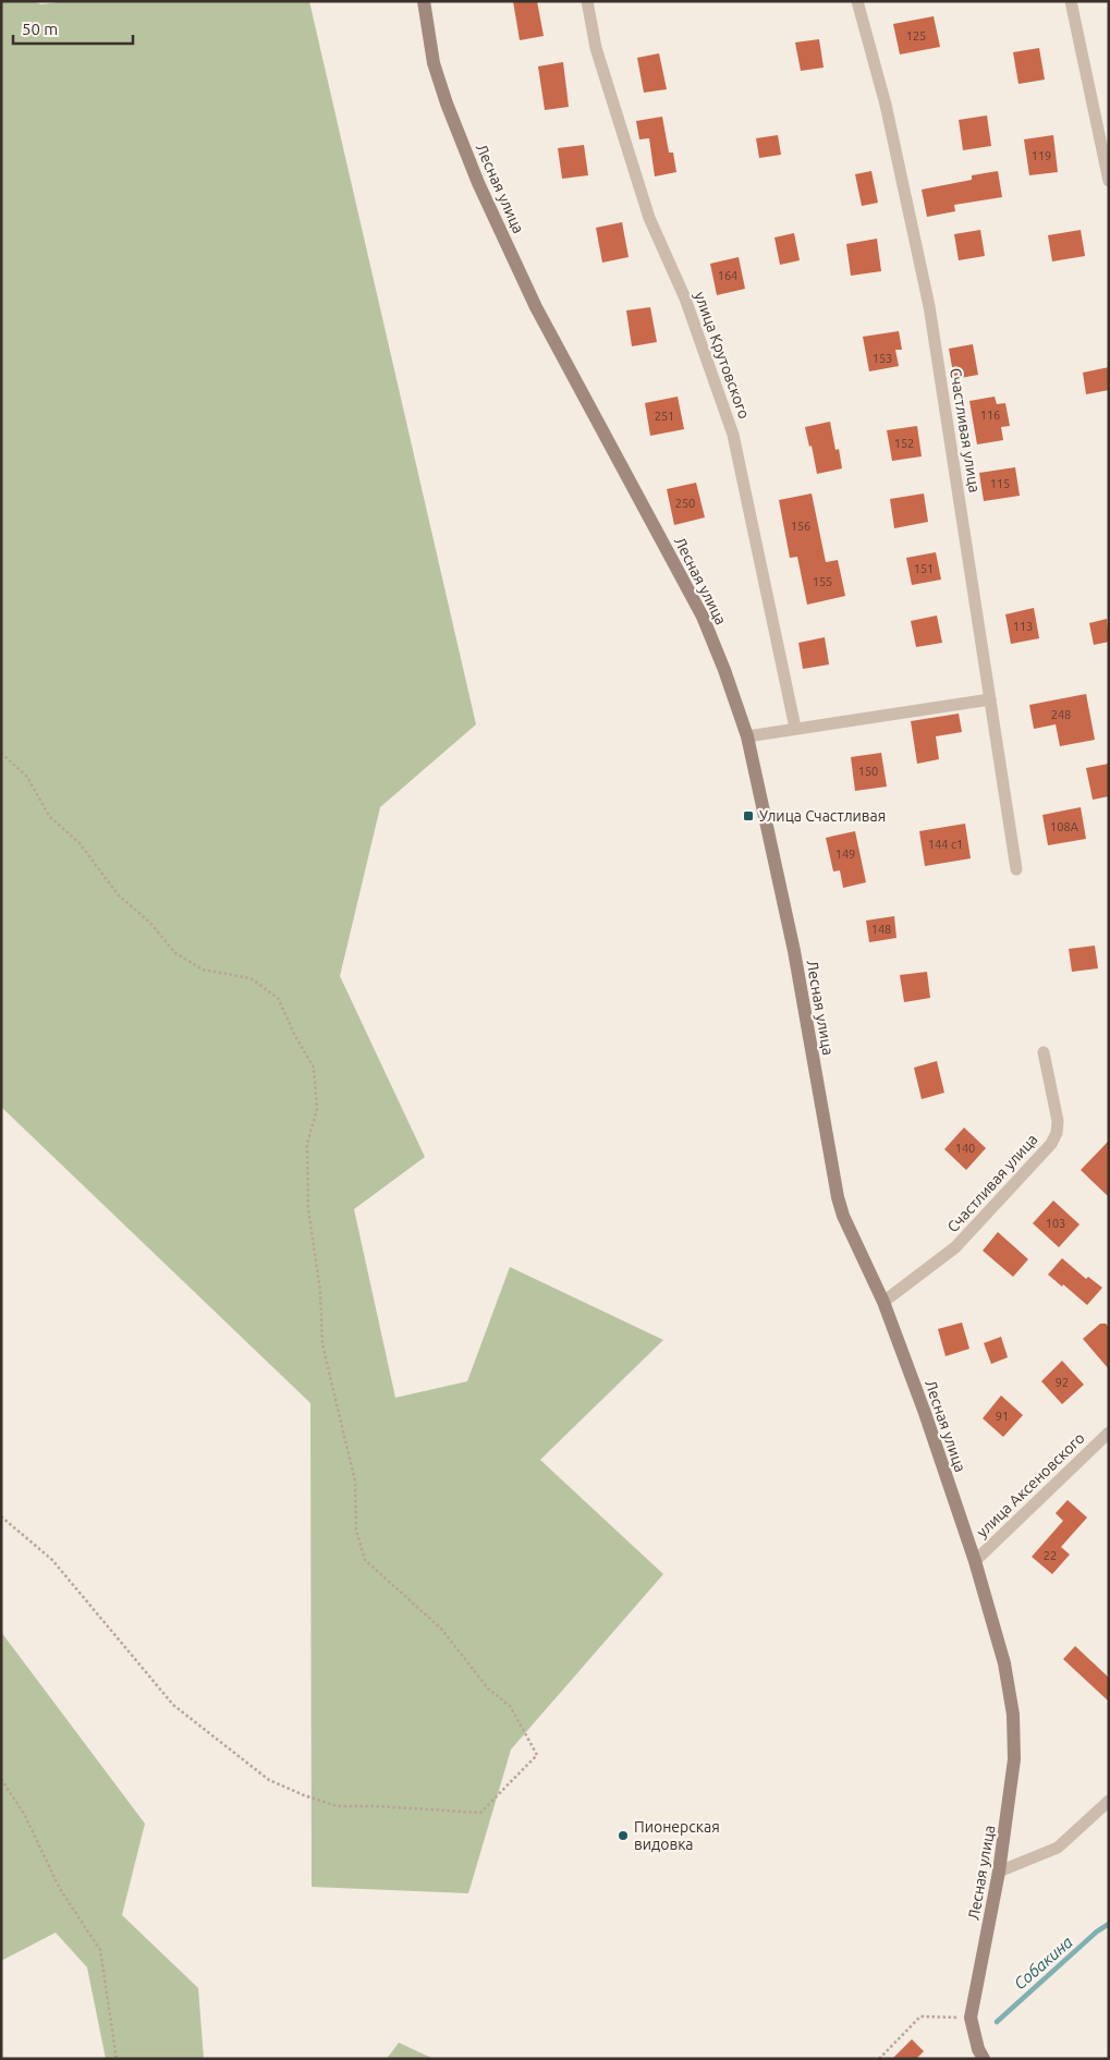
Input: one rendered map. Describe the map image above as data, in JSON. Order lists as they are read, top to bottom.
{
  "streets": {
    "main road": ["Лесная улица"],
    "street": ["улица Крутовского", "Счастливая улица", "улица Аксеновского"]
  },
  "crossings": [
    ["Лесная улица", "Счастливая улица"],
    ["Лесная улица", "улица Аксеновского"]
  ],
  "water": ["Собакина"],
  "places": {
    "transit": ["Улица Счастливая"],
    "other": ["Пионерская видовка"]
  },
  "house_numbers": [
    "125",
    "119",
    "164",
    "153",
    "116",
    "251",
    "152",
    "115",
    "250",
    "156",
    "151",
    "155",
    "113",
    "248",
    "150",
    "108А",
    "144 с1",
    "149",
    "148",
    "140",
    "103",
    "92",
    "91",
    "22"
  ],
  "scale_bar": "50 m"
}
